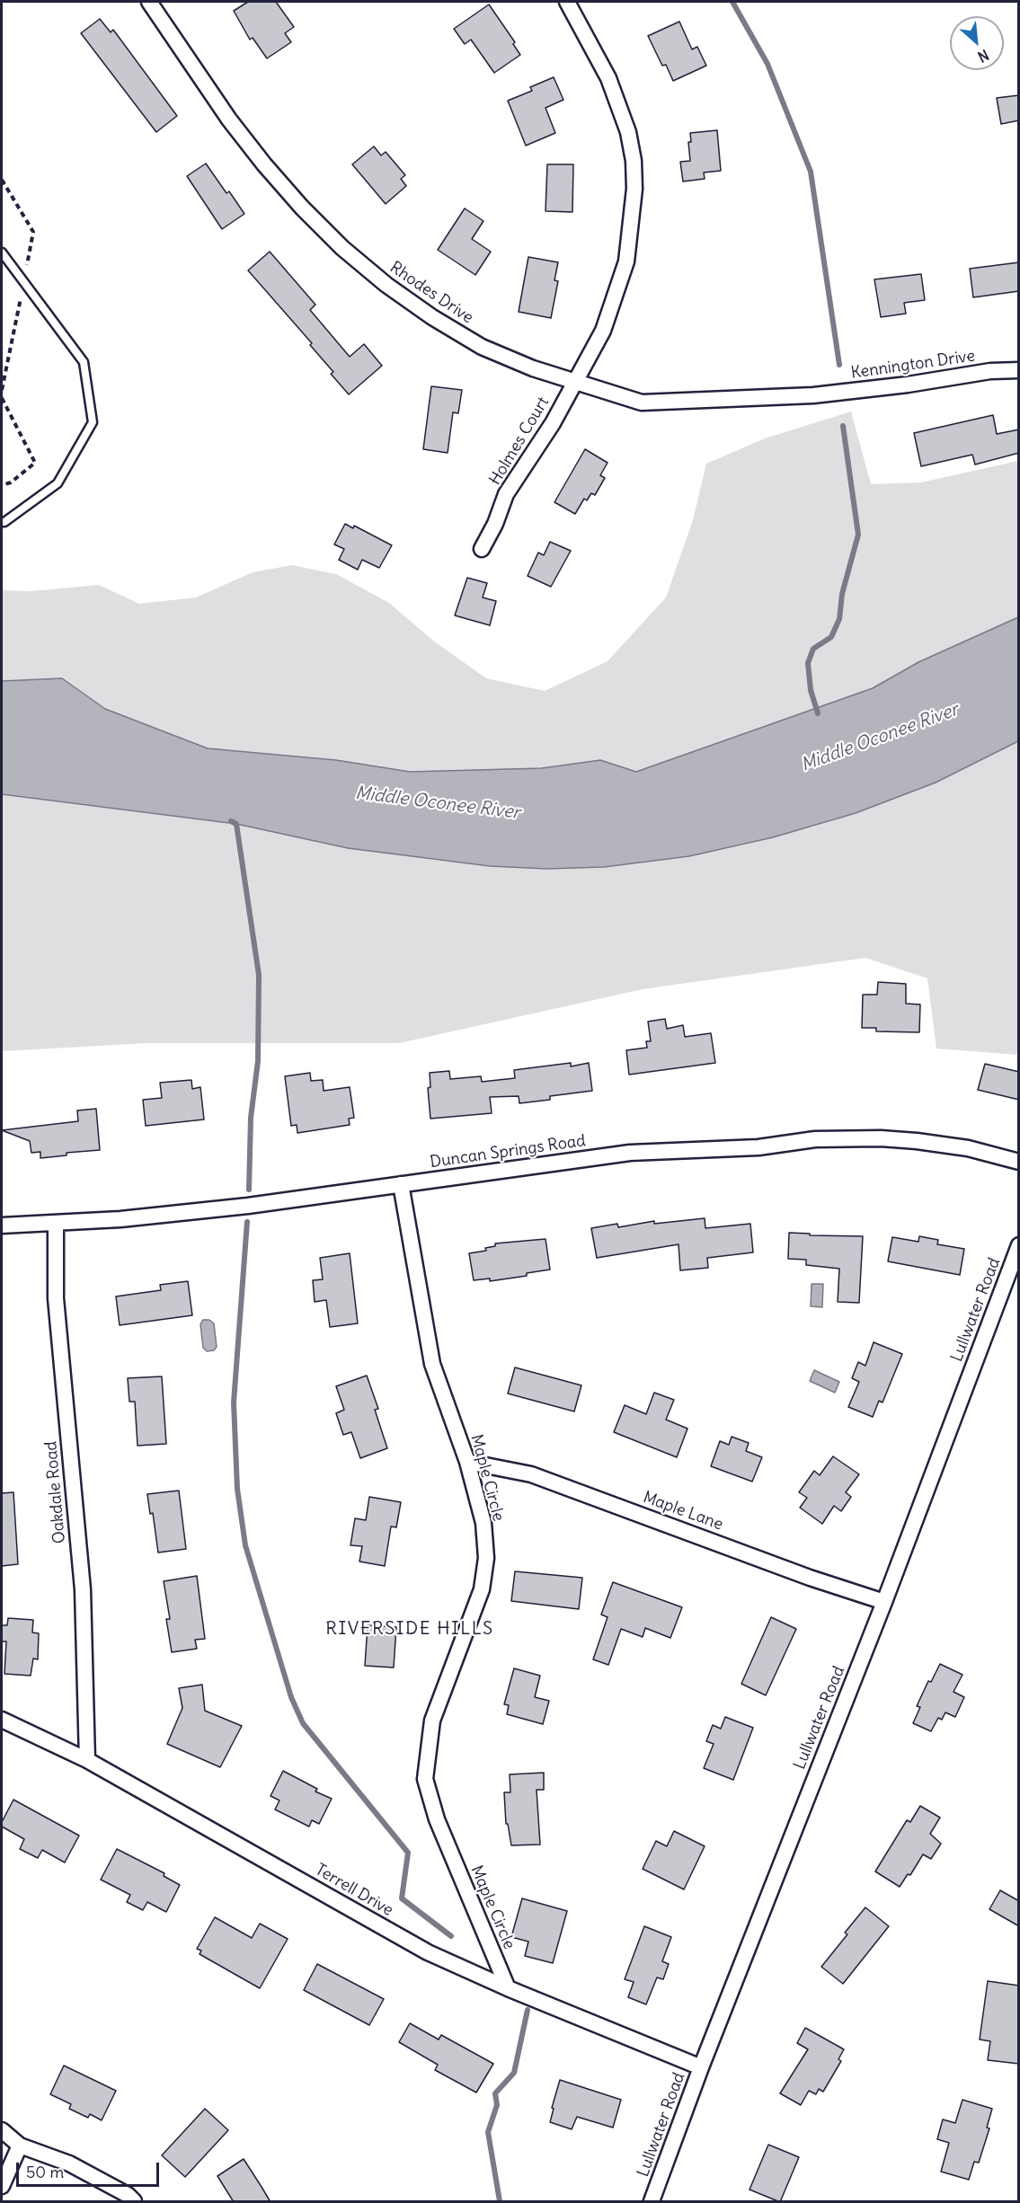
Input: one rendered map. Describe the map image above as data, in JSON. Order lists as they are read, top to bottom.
{
  "streets": {
    "street": [
      "Rhodes Drive",
      "Kennington Drive",
      "Holmes Court",
      "Duncan Springs Road",
      "Lullwater Road",
      "Maple Circle",
      "Oakdale Road",
      "Maple Lane",
      "Terrell Drive"
    ]
  },
  "crossings": [
    ["Rhodes Drive", "Kennington Drive"],
    ["Rhodes Drive", "Holmes Court"],
    ["Duncan Springs Road", "Maple Circle"],
    ["Duncan Springs Road", "Oakdale Road"],
    ["Lullwater Road", "Maple Lane"],
    ["Lullwater Road", "Terrell Drive"],
    ["Maple Circle", "Maple Lane"],
    ["Maple Circle", "Terrell Drive"],
    ["Oakdale Road", "Terrell Drive"]
  ],
  "districts": ["RIVERSIDE HILLS"],
  "water": ["Middle Oconee River"],
  "scale_bar": "50 m",
  "north": "bottom right"
}
